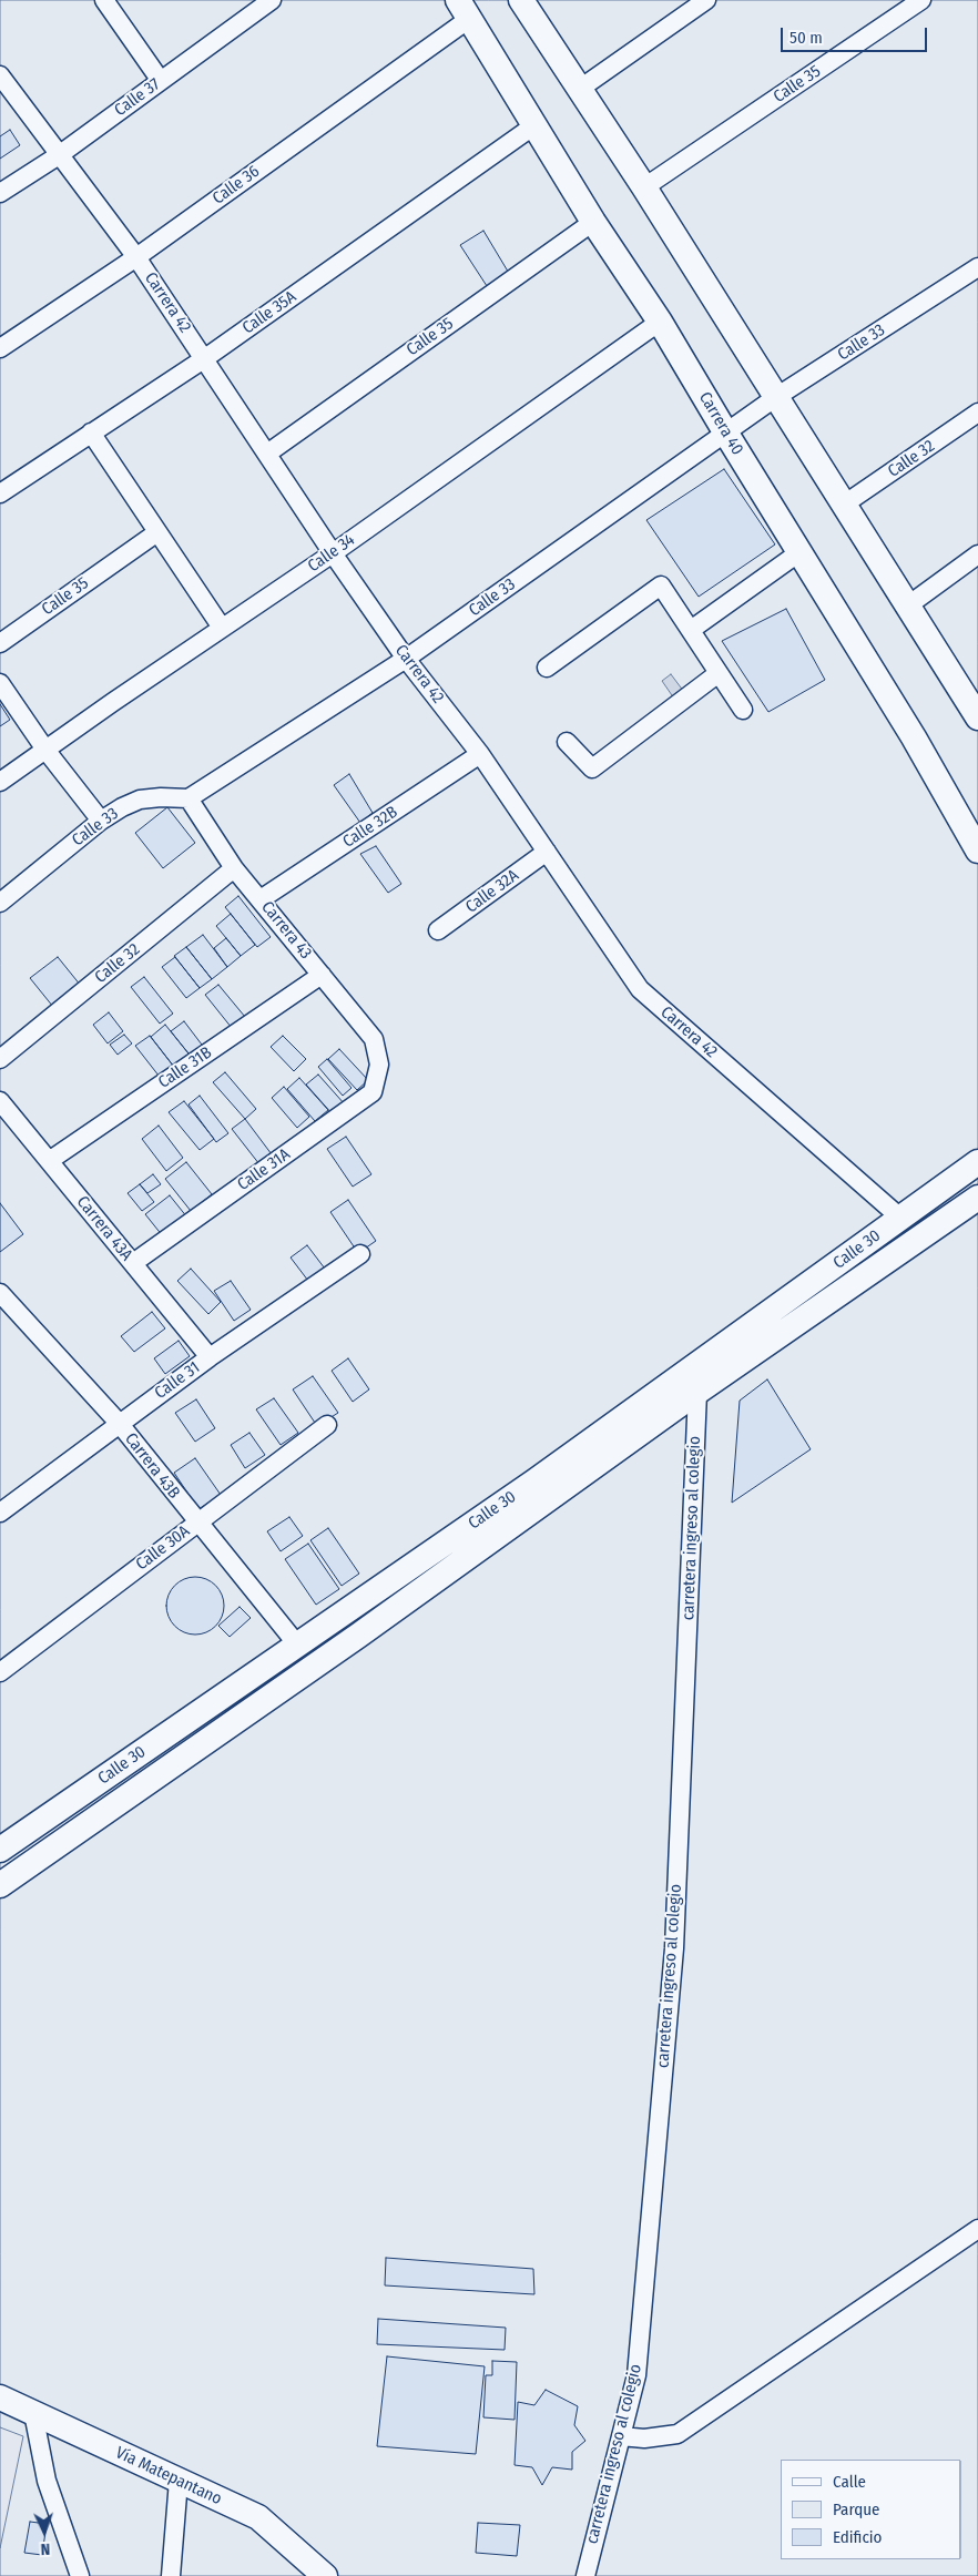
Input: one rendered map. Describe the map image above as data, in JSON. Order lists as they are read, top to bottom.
{
  "streets": {
    "main road": ["Carrera 40", "Calle 30", "Vía Matepantano"],
    "street": [
      "Calle 35",
      "Calle 37",
      "Calle 36",
      "Carrera 42",
      "Calle 35A",
      "Calle 33",
      "Calle 32",
      "Calle 34",
      "Calle 32B",
      "Calle 32A",
      "Carrera 43",
      "Calle 31B",
      "Calle 31A",
      "Carrera 43A",
      "Calle 31",
      "Carrera 43B",
      "carretera ingreso al colegio",
      "Calle 30A"
    ]
  },
  "crossings": [
    ["Calle 35", "Carrera 42"],
    ["Calle 35", "Carrera 40"],
    ["Calle 37", "Carrera 42"],
    ["Calle 36", "Carrera 42"],
    ["Calle 36", "Carrera 40"],
    ["Carrera 42", "Calle 35A"],
    ["Carrera 42", "Calle 33"],
    ["Carrera 42", "Calle 34"],
    ["Carrera 42", "Calle 32B"],
    ["Carrera 42", "Calle 32A"],
    ["Carrera 42", "Calle 30"],
    ["Calle 35A", "Carrera 40"],
    ["Calle 33", "Carrera 40"],
    ["Calle 33", "Carrera 43"],
    ["Carrera 40", "Calle 34"],
    ["Calle 32", "Carrera 43"],
    ["Calle 32B", "Carrera 43"],
    ["Carrera 43", "Calle 31B"],
    ["Carrera 43", "Calle 31A"],
    ["Calle 31B", "Carrera 43A"],
    ["Calle 31A", "Carrera 43A"],
    ["Carrera 43A", "Calle 31"],
    ["Calle 30", "Carrera 43B"],
    ["Calle 30", "carretera ingreso al colegio"],
    ["Calle 31", "Carrera 43B"],
    ["Carrera 43B", "Calle 30A"]
  ],
  "legend": ["Calle", "Parque", "Edificio"],
  "scale_bar": "50 m",
  "north": "bottom"
}
